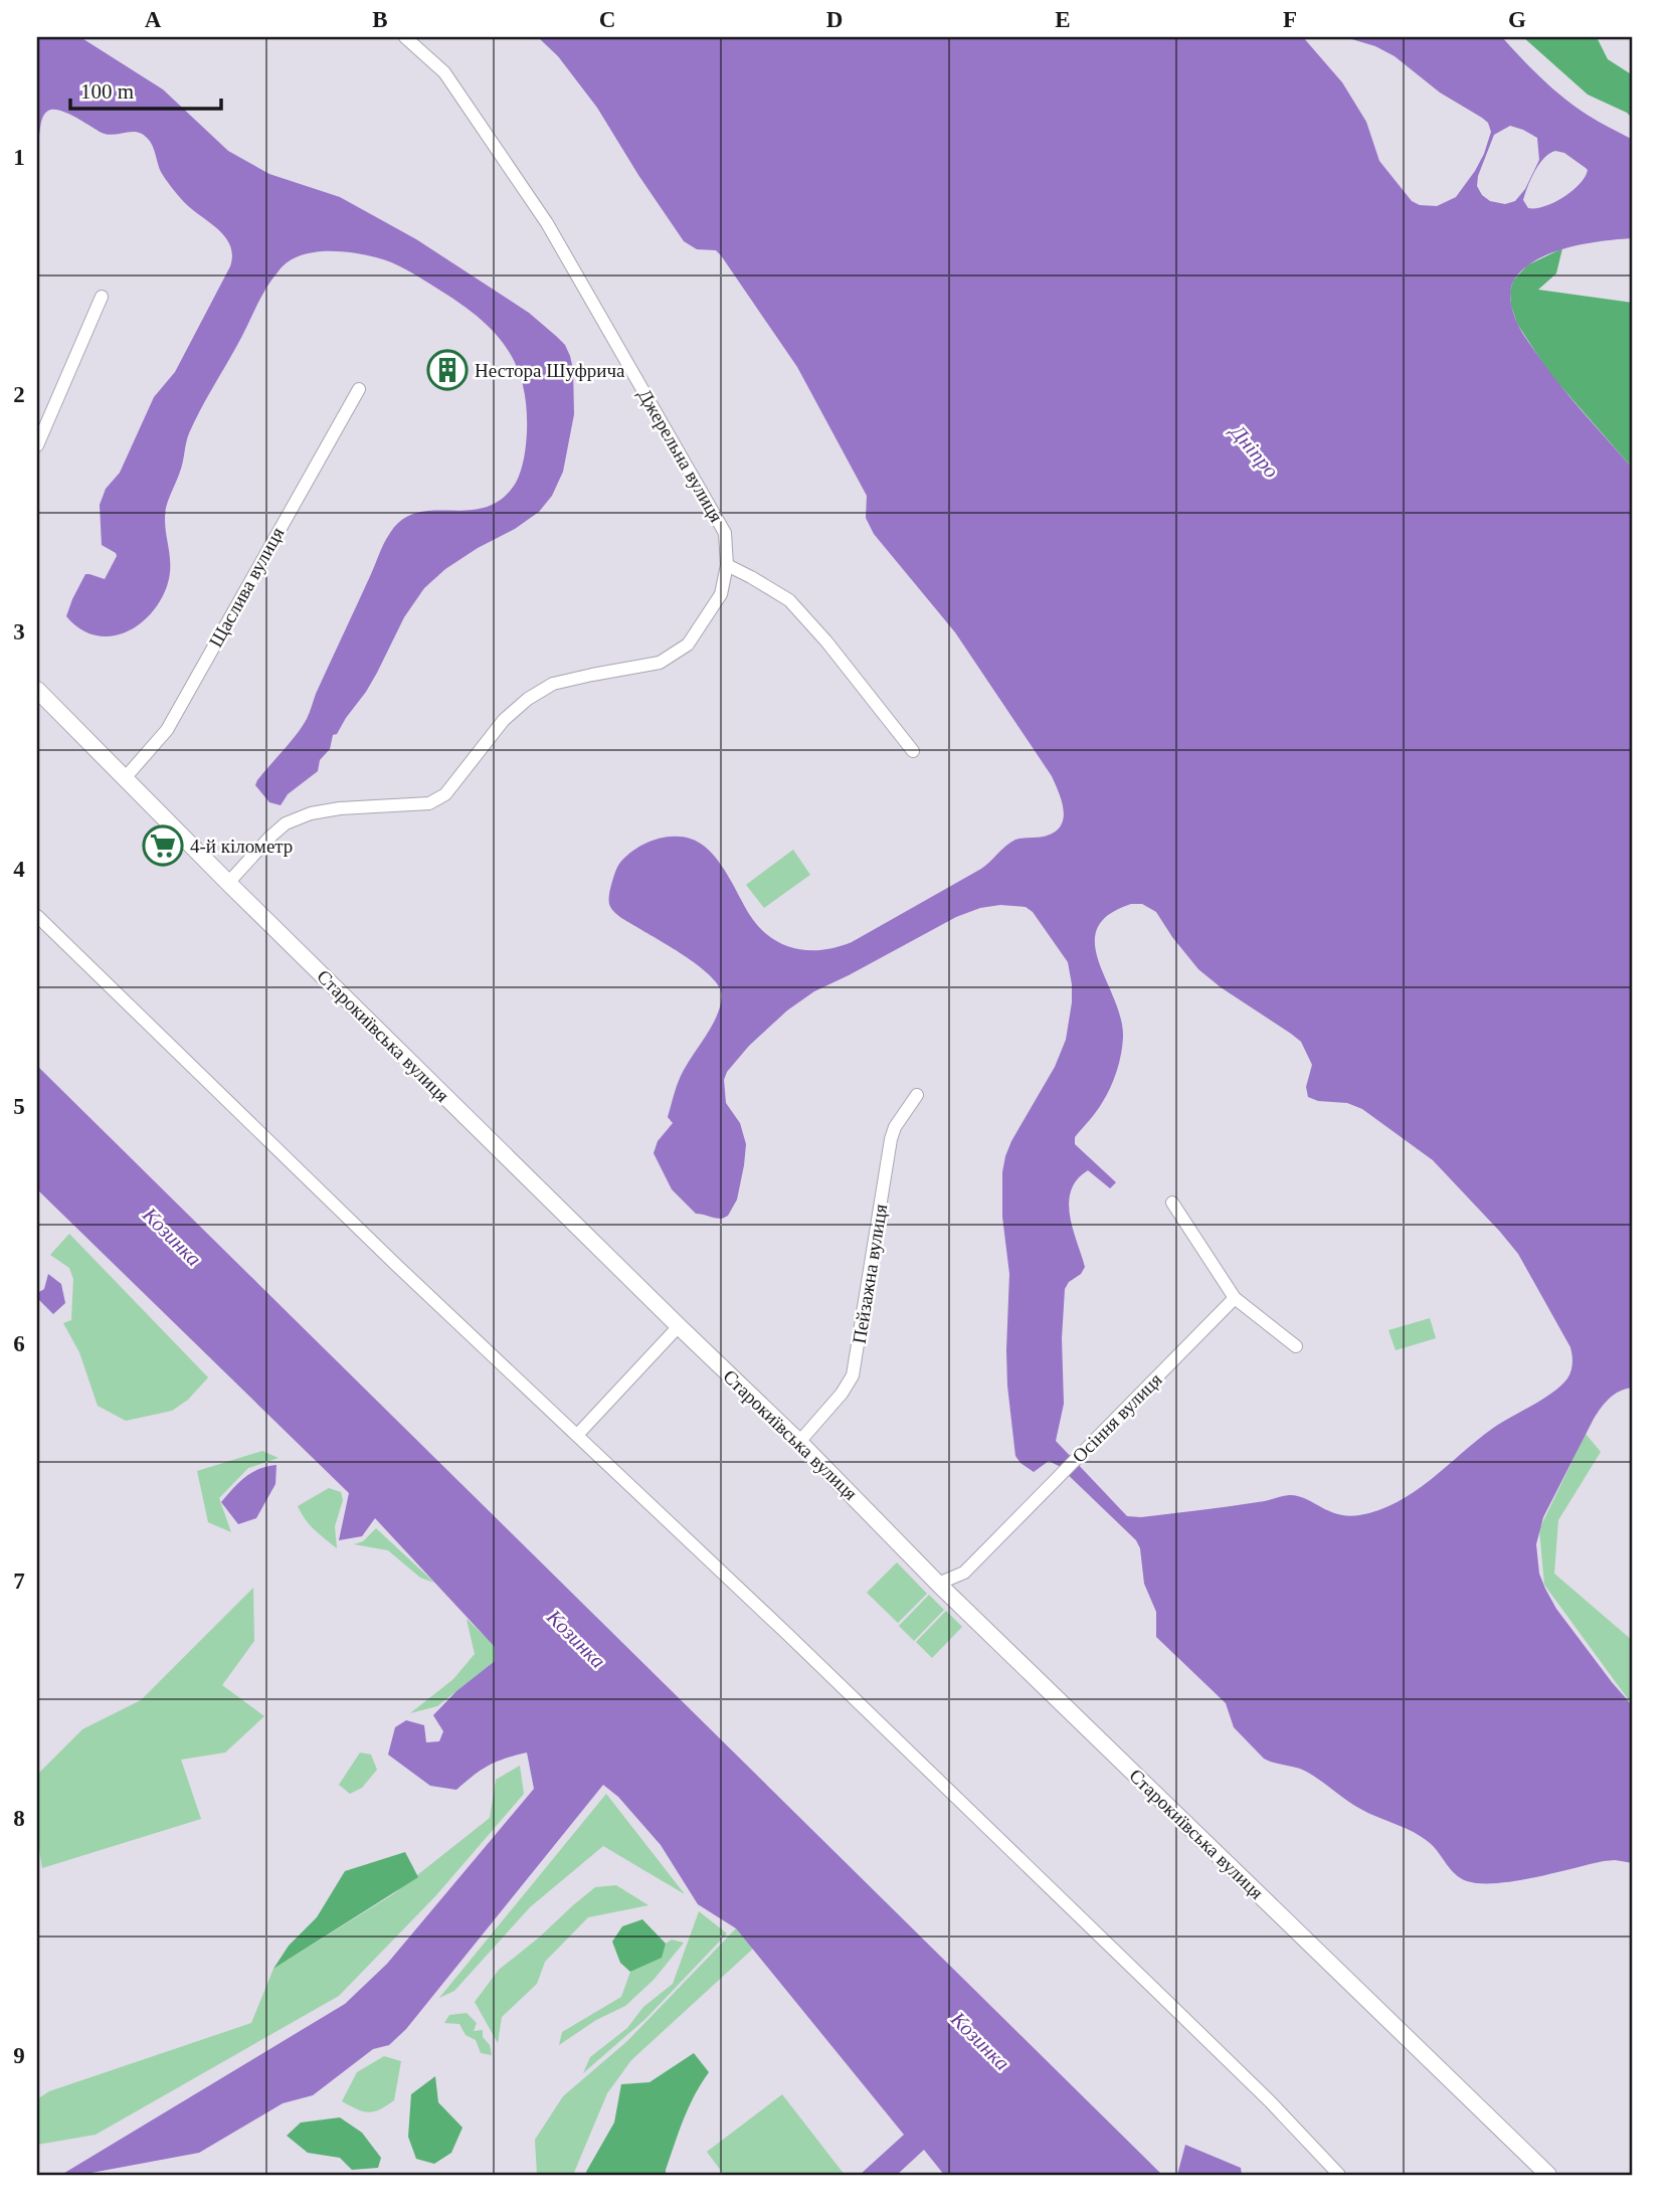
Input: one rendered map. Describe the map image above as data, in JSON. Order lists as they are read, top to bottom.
{
  "streets": {
    "street": [
      "Джерельна вулиця",
      "Щаслива вулиця",
      "Старокиївська вулиця",
      "Пейзажна вулиця",
      "Осіння вулиця"
    ]
  },
  "crossings": [
    ["Джерельна вулиця", "Старокиївська вулиця"],
    ["Щаслива вулиця", "Старокиївська вулиця"],
    ["Старокиївська вулиця", "Пейзажна вулиця"],
    ["Старокиївська вулиця", "Осіння вулиця"]
  ],
  "water": ["Дніпро", "Козинка"],
  "places": {
    "building": ["Нестора Шуфрича"],
    "supermarket": ["4-й кілометр"]
  },
  "scale_bar": "100 m",
  "grid": {
    "columns": [
      "A",
      "B",
      "C",
      "D",
      "E",
      "F",
      "G"
    ],
    "rows": [
      "1",
      "2",
      "3",
      "4",
      "5",
      "6",
      "7",
      "8",
      "9"
    ]
  }
}
